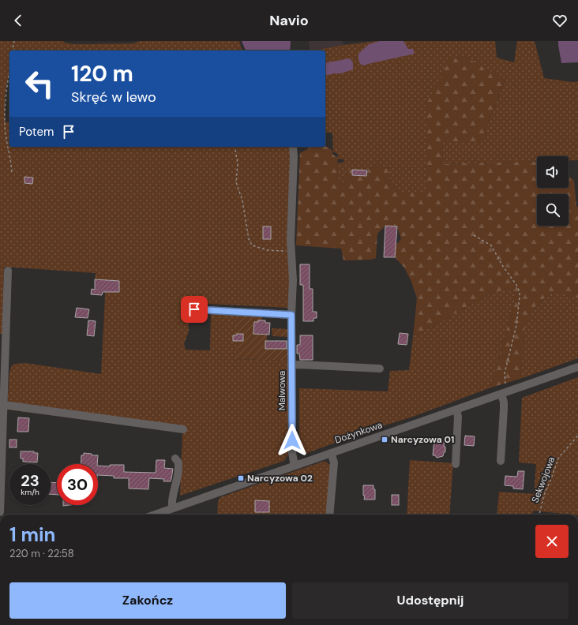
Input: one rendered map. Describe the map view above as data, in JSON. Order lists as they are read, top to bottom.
{
  "streets": {
    "street": ["Malwowa", "Dożynkowa"],
    "path": ["Sekwojowa"]
  },
  "crossings": [
    ["Malwowa", "Dożynkowa"]
  ],
  "places": {
    "transit": ["Narcyzowa 01", "Narcyzowa 02"]
  },
  "page": {
    "header": "Navio",
    "turn": ["120 m", "Skręć w lewo"],
    "then": "Potem",
    "speed": "23 km/h",
    "limit": "30",
    "heading": ["1 min", "220 m · 22:58"],
    "buttons": ["Zakończ", "Udostępnij"]
  }
}
